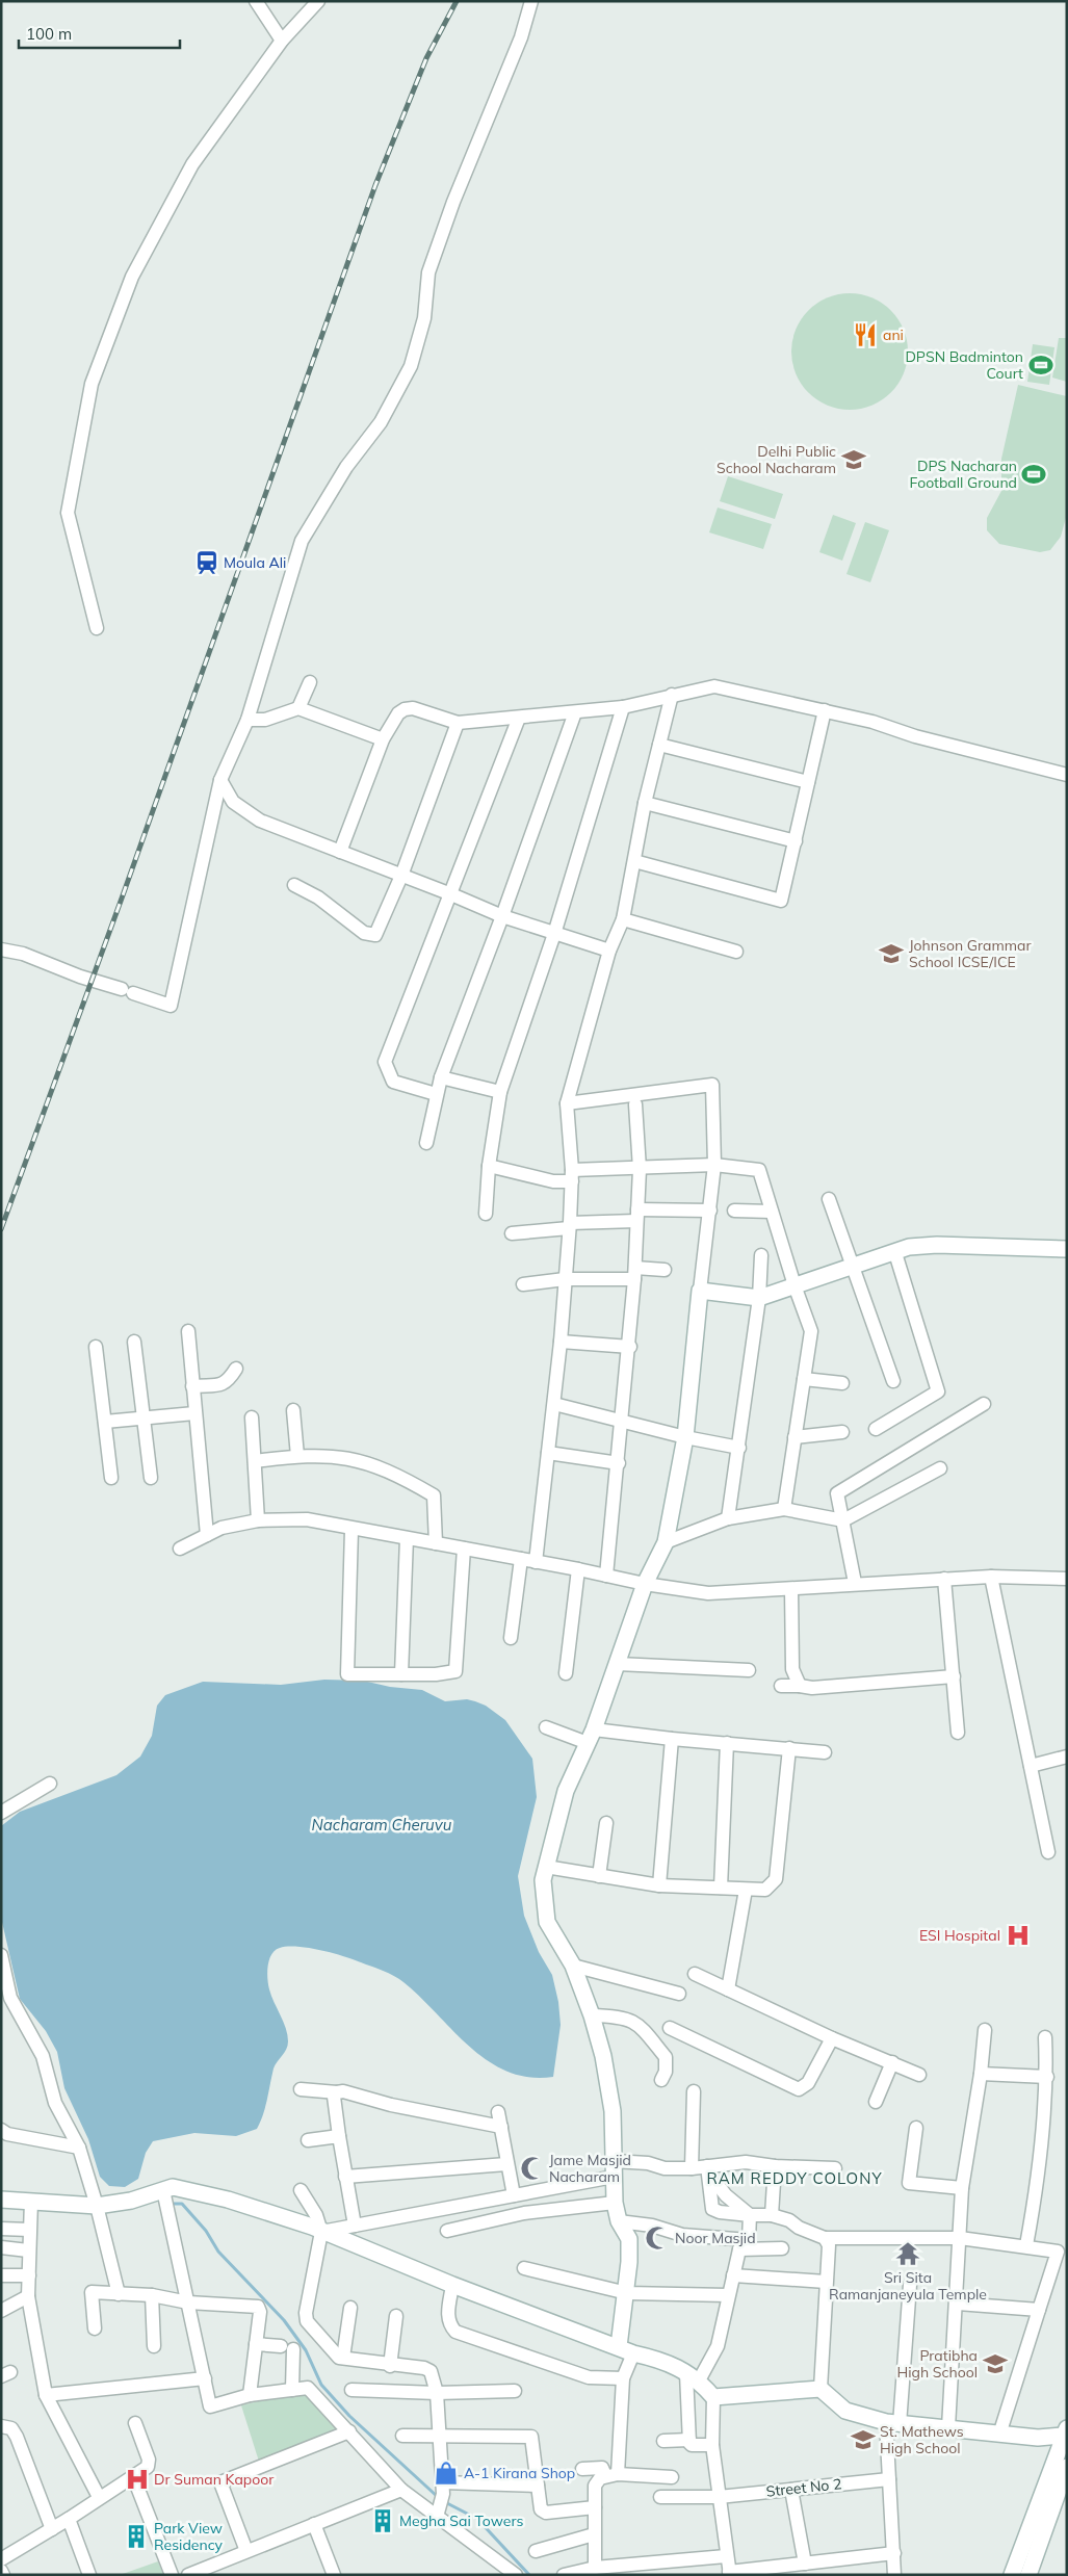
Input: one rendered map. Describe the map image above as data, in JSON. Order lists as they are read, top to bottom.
{
  "streets": {
    "street": ["Street No 2"]
  },
  "districts": ["RAM REDDY COLONY"],
  "water": ["Nacharam Cheruvu"],
  "places": {
    "restaurant": ["ani"],
    "sports": ["DPSN Badminton Court", "DPS Nacharan Football Ground"],
    "school or university": [
      "Delhi Public School Nacharam",
      "Johnson Grammar School ICSE/ICE",
      "Pratibha High School",
      "St. Mathews High School"
    ],
    "station": ["Moula Ali"],
    "hospital": ["ESI Hospital", "Dr Suman Kapoor"],
    "mosque": ["Jame Masjid Nacharam", "Noor Masjid"],
    "temple": ["Sri Sita Ramanjaneyula Temple"],
    "shop": ["A-1 Kirana Shop"],
    "building": ["Megha Sai Towers", "Park View Residency"]
  },
  "scale_bar": "100 m"
}
